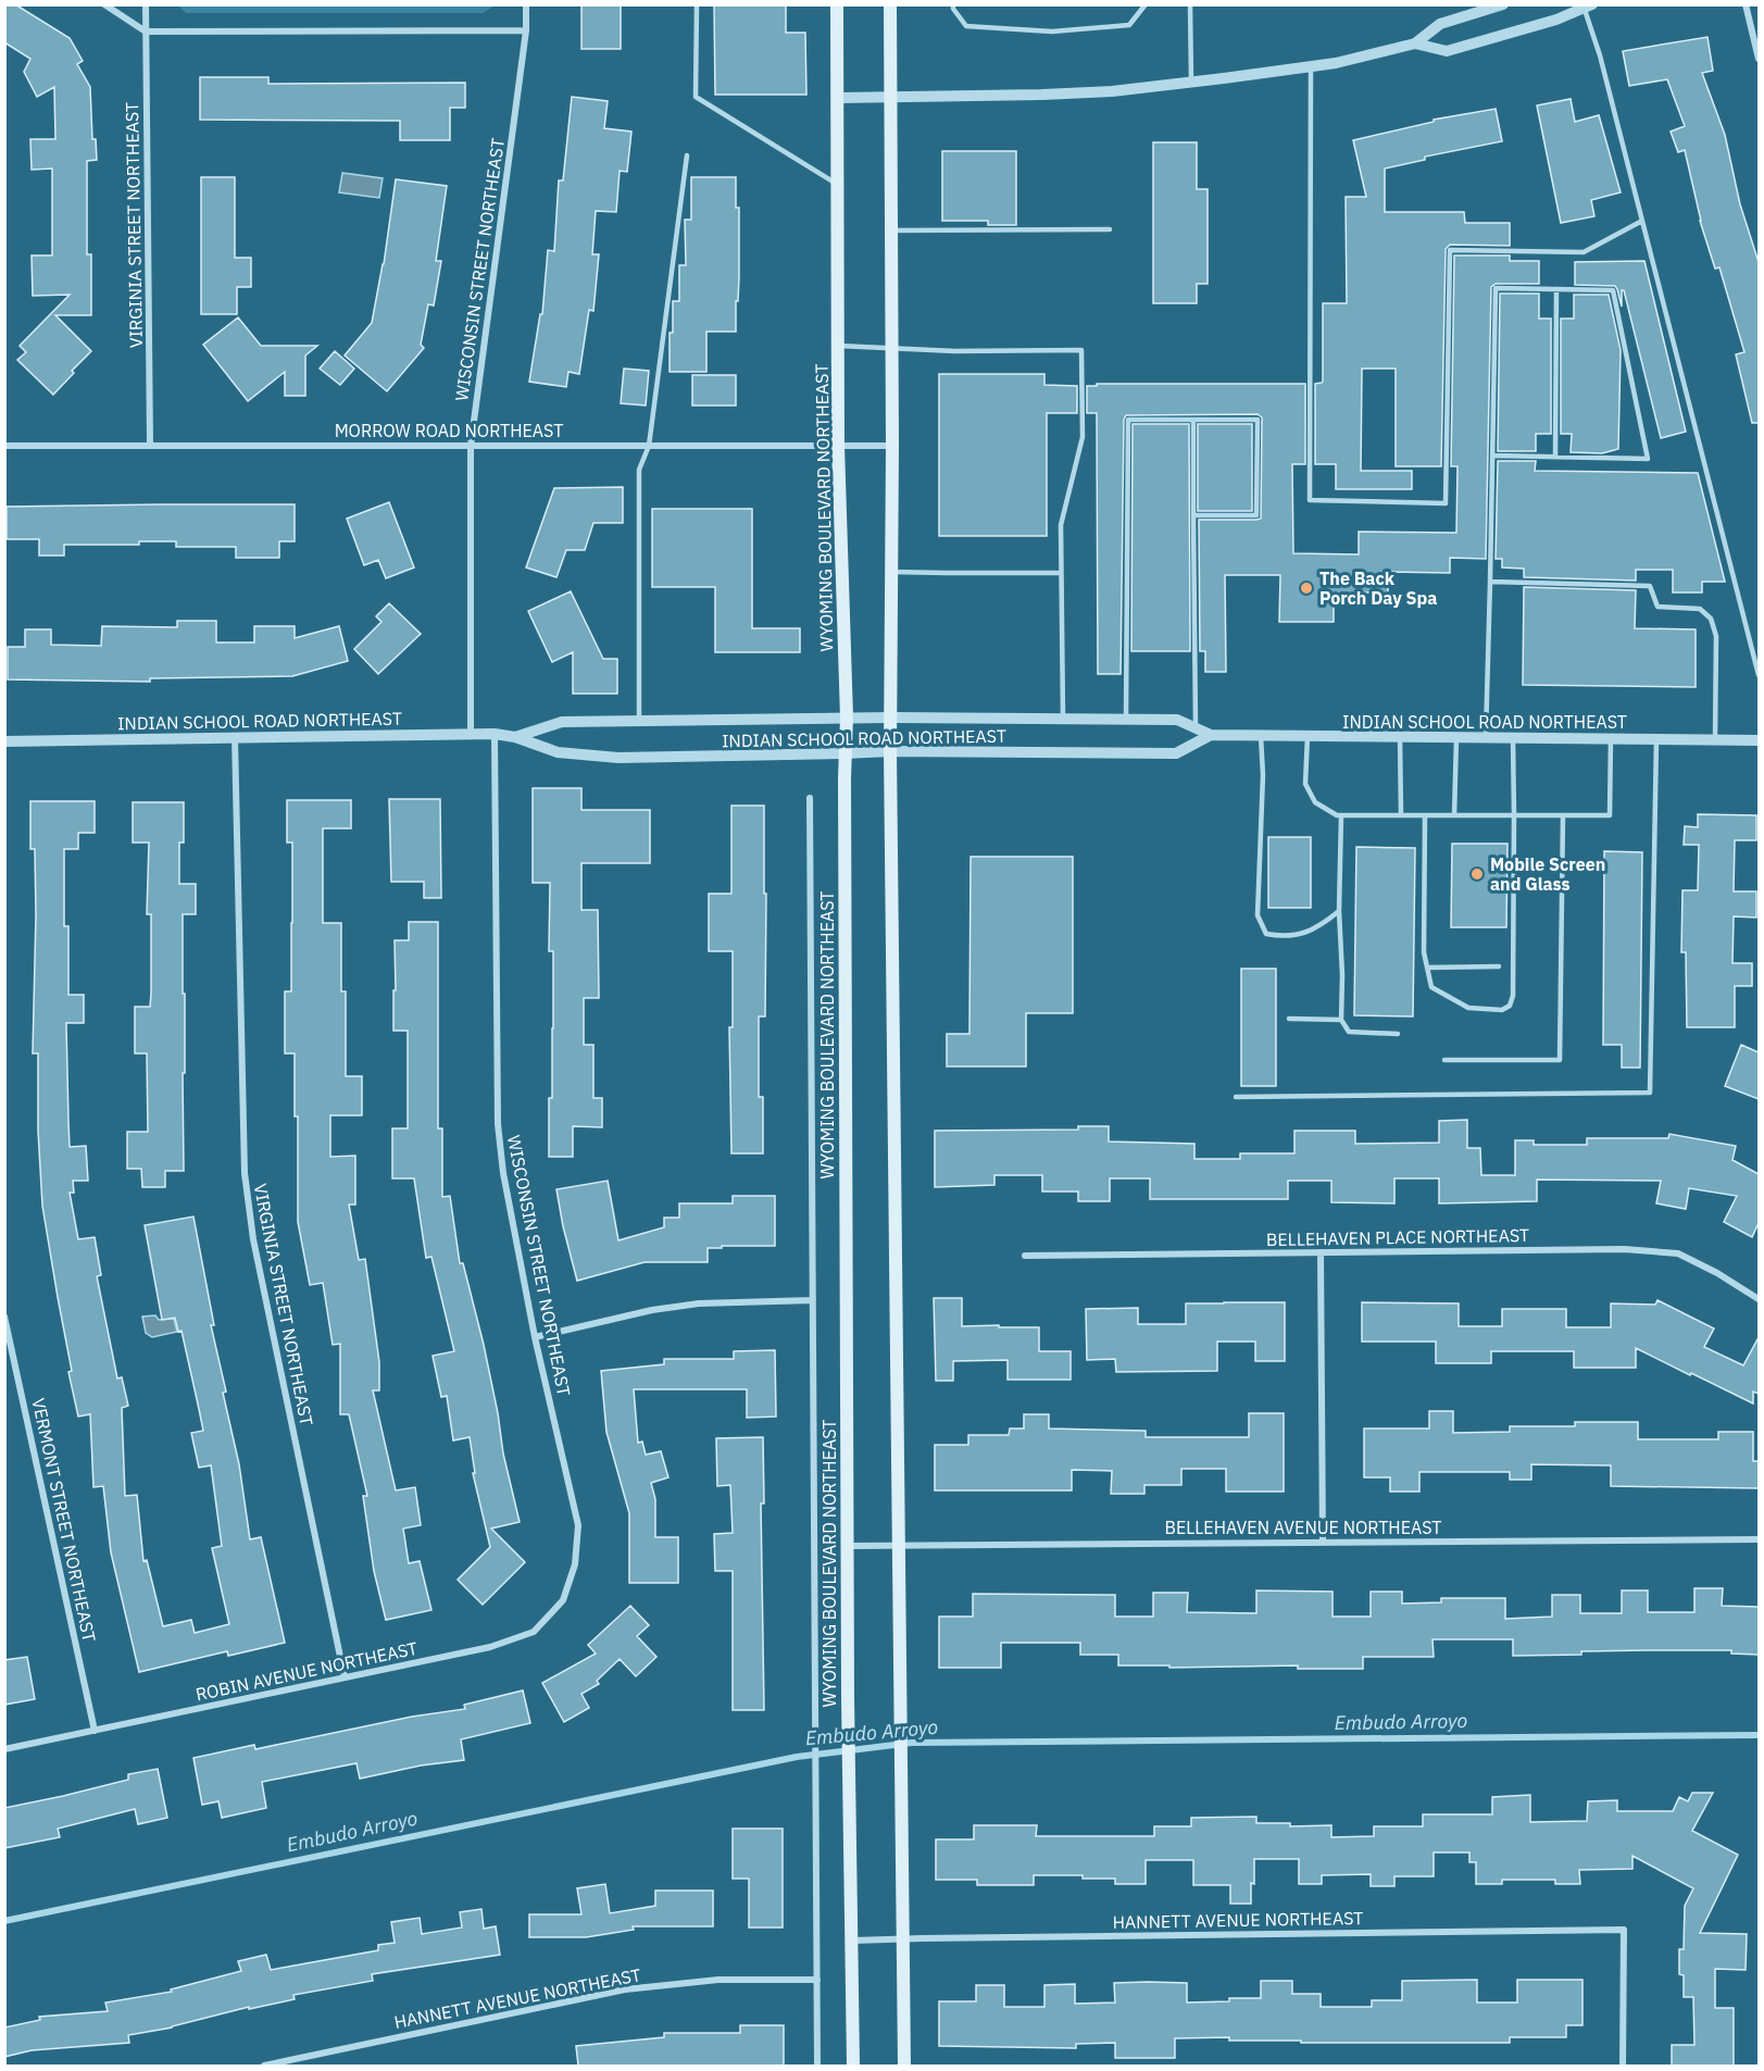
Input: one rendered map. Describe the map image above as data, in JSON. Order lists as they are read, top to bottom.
{
  "streets": {
    "main road": ["WYOMING BOULEVARD NORTHEAST"],
    "street": [
      "VIRGINIA STREET NORTHEAST",
      "WISCONSIN STREET NORTHEAST",
      "MORROW ROAD NORTHEAST",
      "INDIAN SCHOOL ROAD NORTHEAST",
      "BELLEHAVEN PLACE NORTHEAST",
      "VERMONT STREET NORTHEAST",
      "BELLEHAVEN AVENUE NORTHEAST",
      "ROBIN AVENUE NORTHEAST",
      "HANNETT AVENUE NORTHEAST"
    ]
  },
  "crossings": [
    ["VIRGINIA STREET NORTHEAST", "MORROW ROAD NORTHEAST"],
    ["VIRGINIA STREET NORTHEAST", "INDIAN SCHOOL ROAD NORTHEAST"],
    ["VIRGINIA STREET NORTHEAST", "ROBIN AVENUE NORTHEAST"],
    ["WISCONSIN STREET NORTHEAST", "MORROW ROAD NORTHEAST"],
    ["WISCONSIN STREET NORTHEAST", "INDIAN SCHOOL ROAD NORTHEAST"],
    ["WISCONSIN STREET NORTHEAST", "ROBIN AVENUE NORTHEAST"],
    ["MORROW ROAD NORTHEAST", "WYOMING BOULEVARD NORTHEAST"],
    ["WYOMING BOULEVARD NORTHEAST", "INDIAN SCHOOL ROAD NORTHEAST"],
    ["WYOMING BOULEVARD NORTHEAST", "BELLEHAVEN AVENUE NORTHEAST"],
    ["WYOMING BOULEVARD NORTHEAST", "HANNETT AVENUE NORTHEAST"],
    ["VERMONT STREET NORTHEAST", "ROBIN AVENUE NORTHEAST"]
  ],
  "water": ["Embudo Arroyo"],
  "places": ["The Back Porch Day Spa", "Mobile Screen and Glass"]
}
